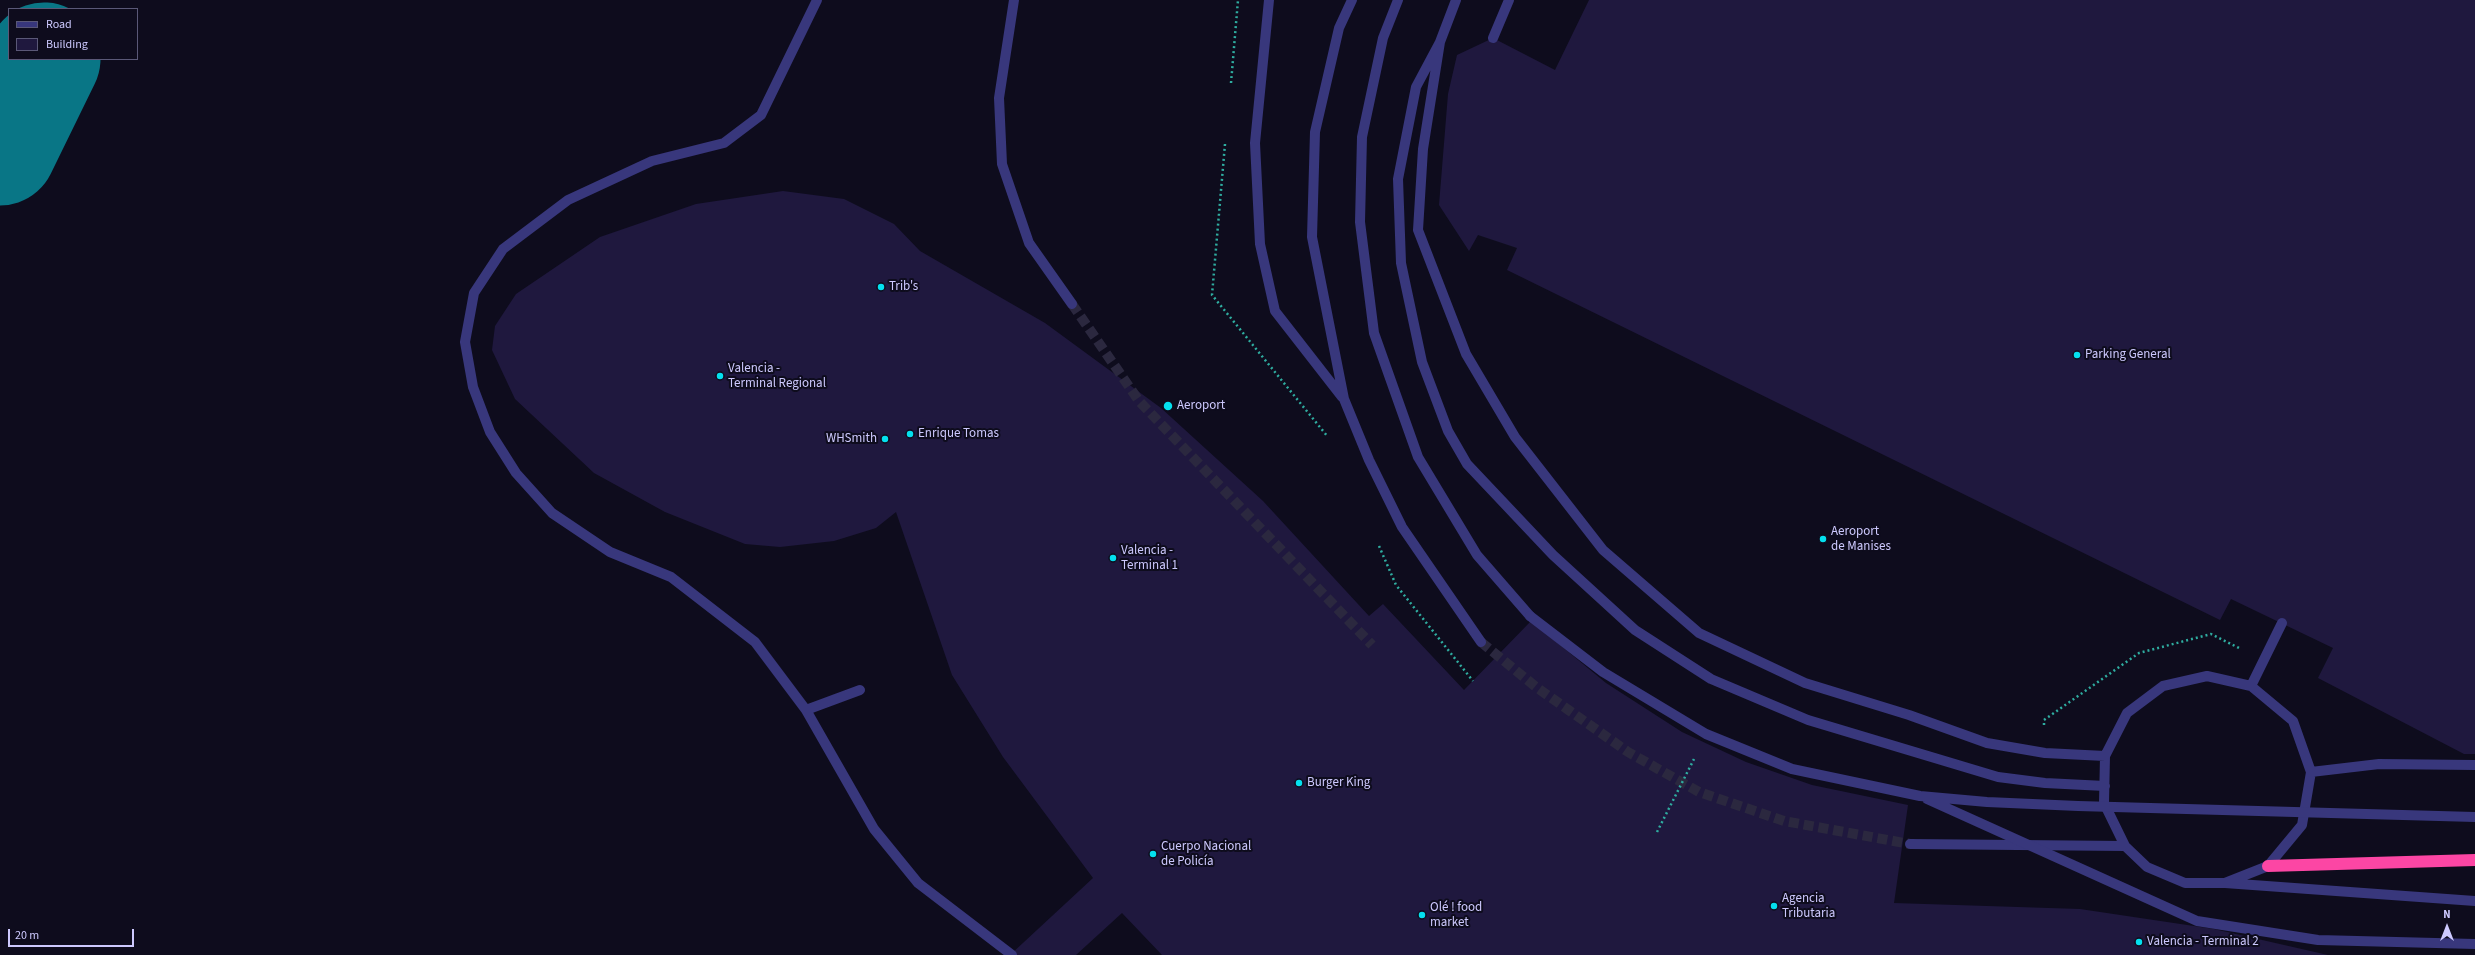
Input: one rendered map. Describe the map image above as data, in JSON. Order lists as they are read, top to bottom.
{
  "places": [
    "Trib's",
    "Parking General",
    "Valencia - Terminal Regional",
    "Aeroport",
    "Enrique Tomas",
    "WHSmith",
    "Aeroport de Manises",
    "Valencia - Terminal 1",
    "Burger King",
    "Cuerpo Nacional de Policía",
    "Agencia Tributaria",
    "Olé ! food market",
    "Valencia - Terminal 2"
  ],
  "legend": ["Road", "Building"],
  "scale_bar": "20 m",
  "north": "top"
}
